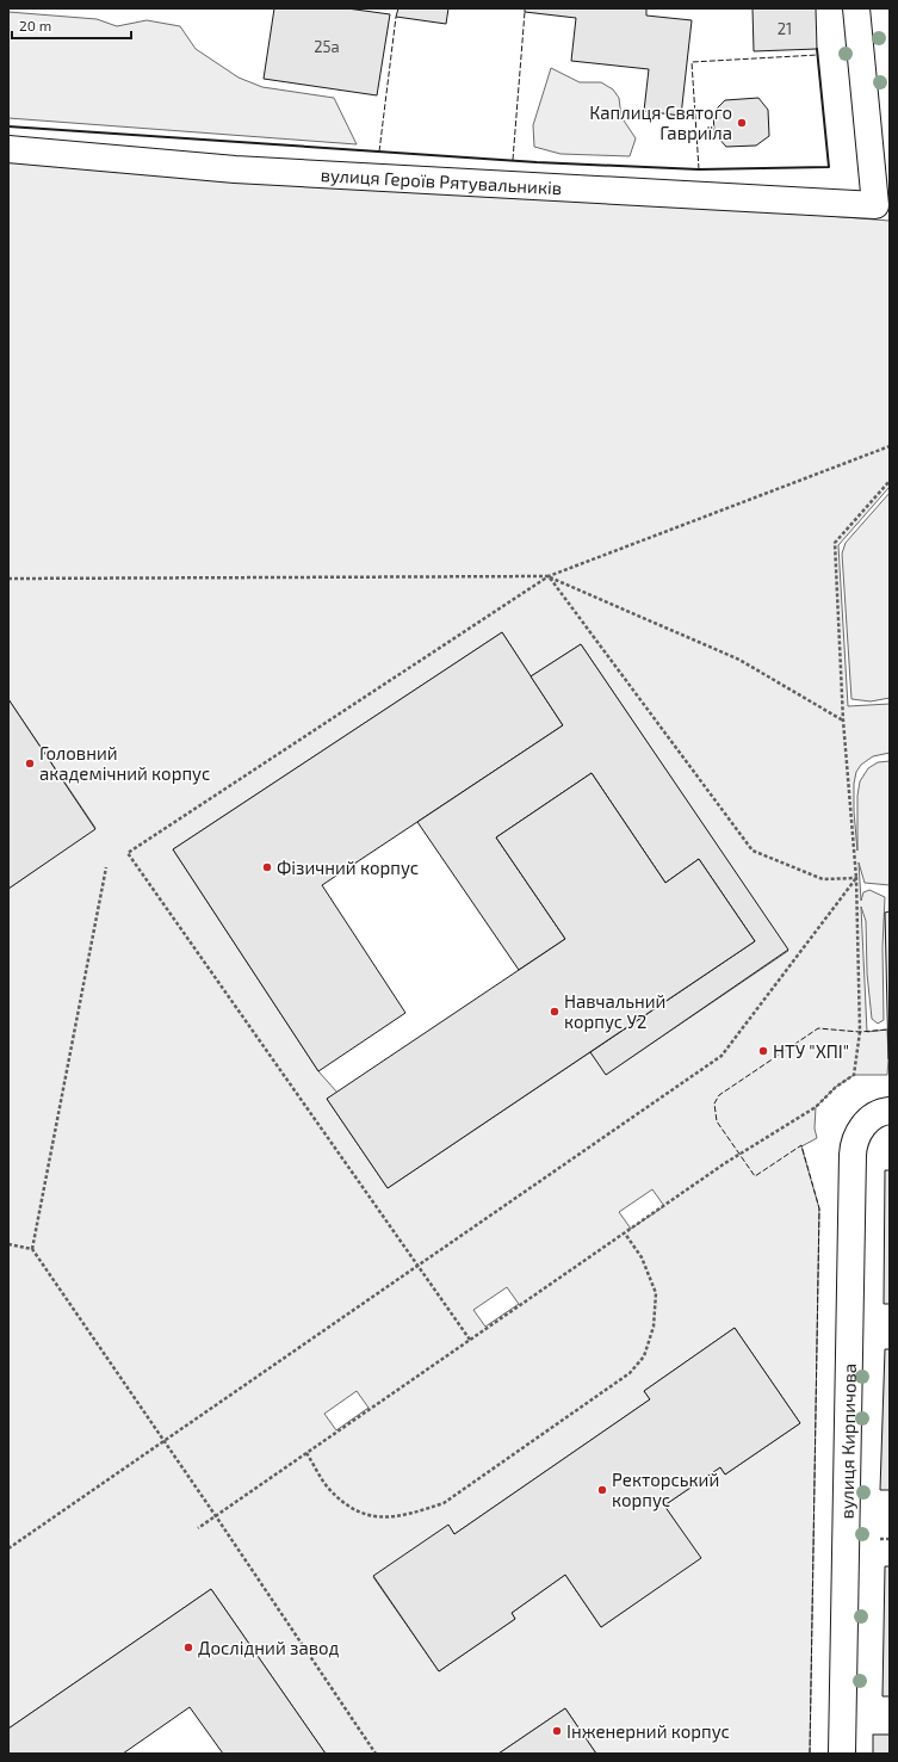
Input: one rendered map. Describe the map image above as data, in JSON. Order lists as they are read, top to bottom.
{
  "streets": {
    "street": ["вулиця Героїв Рятувальників", "вулиця Кирпичова"]
  },
  "places": [
    "Каплиця Святого Гавриїла",
    "Головний академічний корпус",
    "Фізичний корпус",
    "Навчальний корпус У2",
    "НТУ \"ХПІ\"",
    "Ректорський корпус",
    "Дослідний завод",
    "Інженерний корпус"
  ],
  "house_numbers": ["21", "25а"],
  "scale_bar": "20 m"
}
